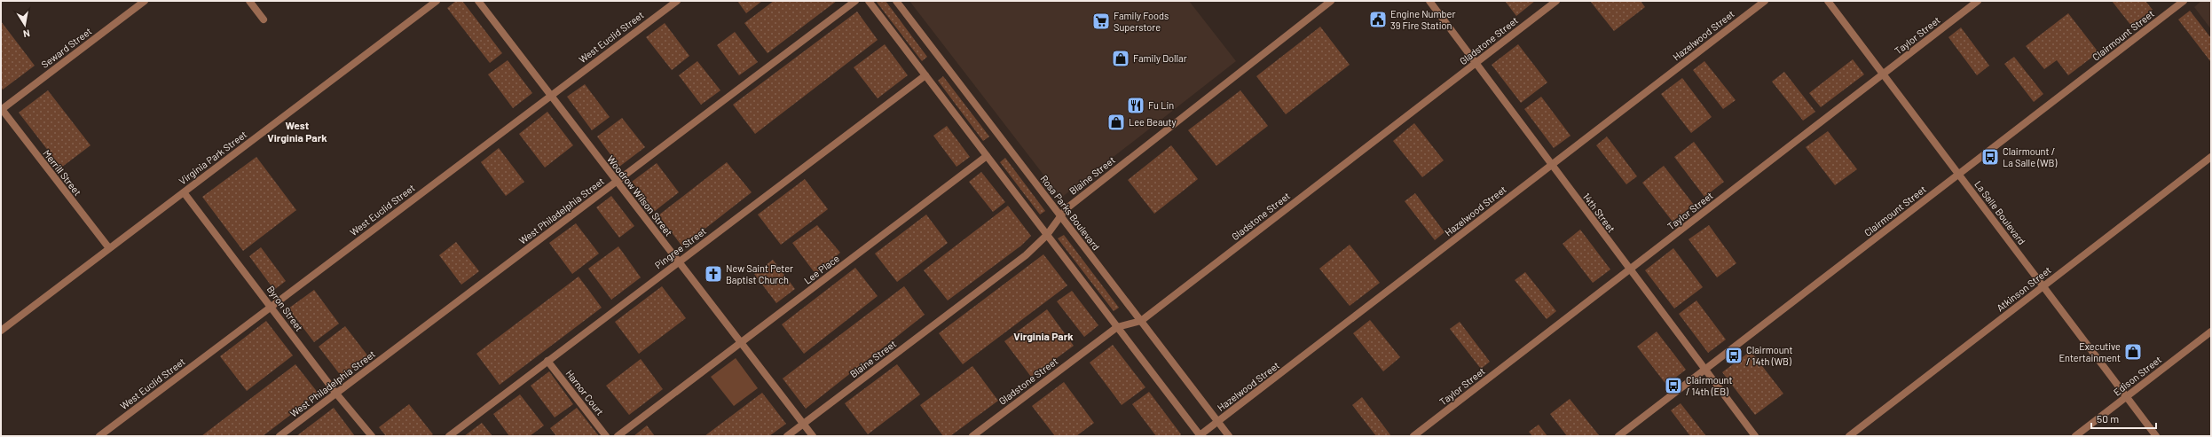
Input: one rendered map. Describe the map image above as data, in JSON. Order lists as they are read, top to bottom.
{
  "streets": {
    "street": [
      "Hazelwood Street",
      "Taylor Street",
      "Clairmount Street",
      "West Euclid Street",
      "Gladstone Street",
      "Seward Street",
      "Virginia Park Street",
      "Merrill Street",
      "Blaine Street",
      "Woodrow Wilson Street",
      "West Philadelphia Street",
      "Rosa Parks Boulevard",
      "14th Street",
      "La Salle Boulevard",
      "Pingree Street",
      "Lee Place",
      "Atkinson Street",
      "Byron Street",
      "Edison Street",
      "Harnor Court"
    ]
  },
  "crossings": [
    ["Hazelwood Street", "Rosa Parks Boulevard"],
    ["Hazelwood Street", "14th Street"],
    ["Taylor Street", "14th Street"],
    ["Taylor Street", "La Salle Boulevard"],
    ["Clairmount Street", "14th Street"],
    ["Clairmount Street", "La Salle Boulevard"],
    ["West Euclid Street", "Woodrow Wilson Street"],
    ["West Euclid Street", "Byron Street"],
    ["Gladstone Street", "Rosa Parks Boulevard"],
    ["Gladstone Street", "14th Street"],
    ["Seward Street", "Merrill Street"],
    ["Virginia Park Street", "Merrill Street"],
    ["Virginia Park Street", "Byron Street"],
    ["Blaine Street", "Woodrow Wilson Street"],
    ["Blaine Street", "Rosa Parks Boulevard"],
    ["Woodrow Wilson Street", "West Philadelphia Street"],
    ["Woodrow Wilson Street", "Pingree Street"],
    ["Woodrow Wilson Street", "Lee Place"],
    ["West Philadelphia Street", "Byron Street"],
    ["La Salle Boulevard", "Atkinson Street"],
    ["La Salle Boulevard", "Edison Street"],
    ["Pingree Street", "Harnor Court"]
  ],
  "districts": ["West Virginia Park", "Virginia Park"],
  "places": {
    "public building": ["Engine Number 39 Fire Station"],
    "supermarket": ["Family Foods Superstore"],
    "shop": ["Family Dollar", "Lee Beauty", "Executive Entertainment"],
    "restaurant": ["Fu Lin"],
    "bus stop": ["Clairmount / La Salle (WB)", "Clairmount / 14th (WB)", "Clairmount / 14th (EB)"],
    "church": ["New Saint Peter Baptist Church"]
  },
  "scale_bar": "50 m",
  "north": "bottom"
}
